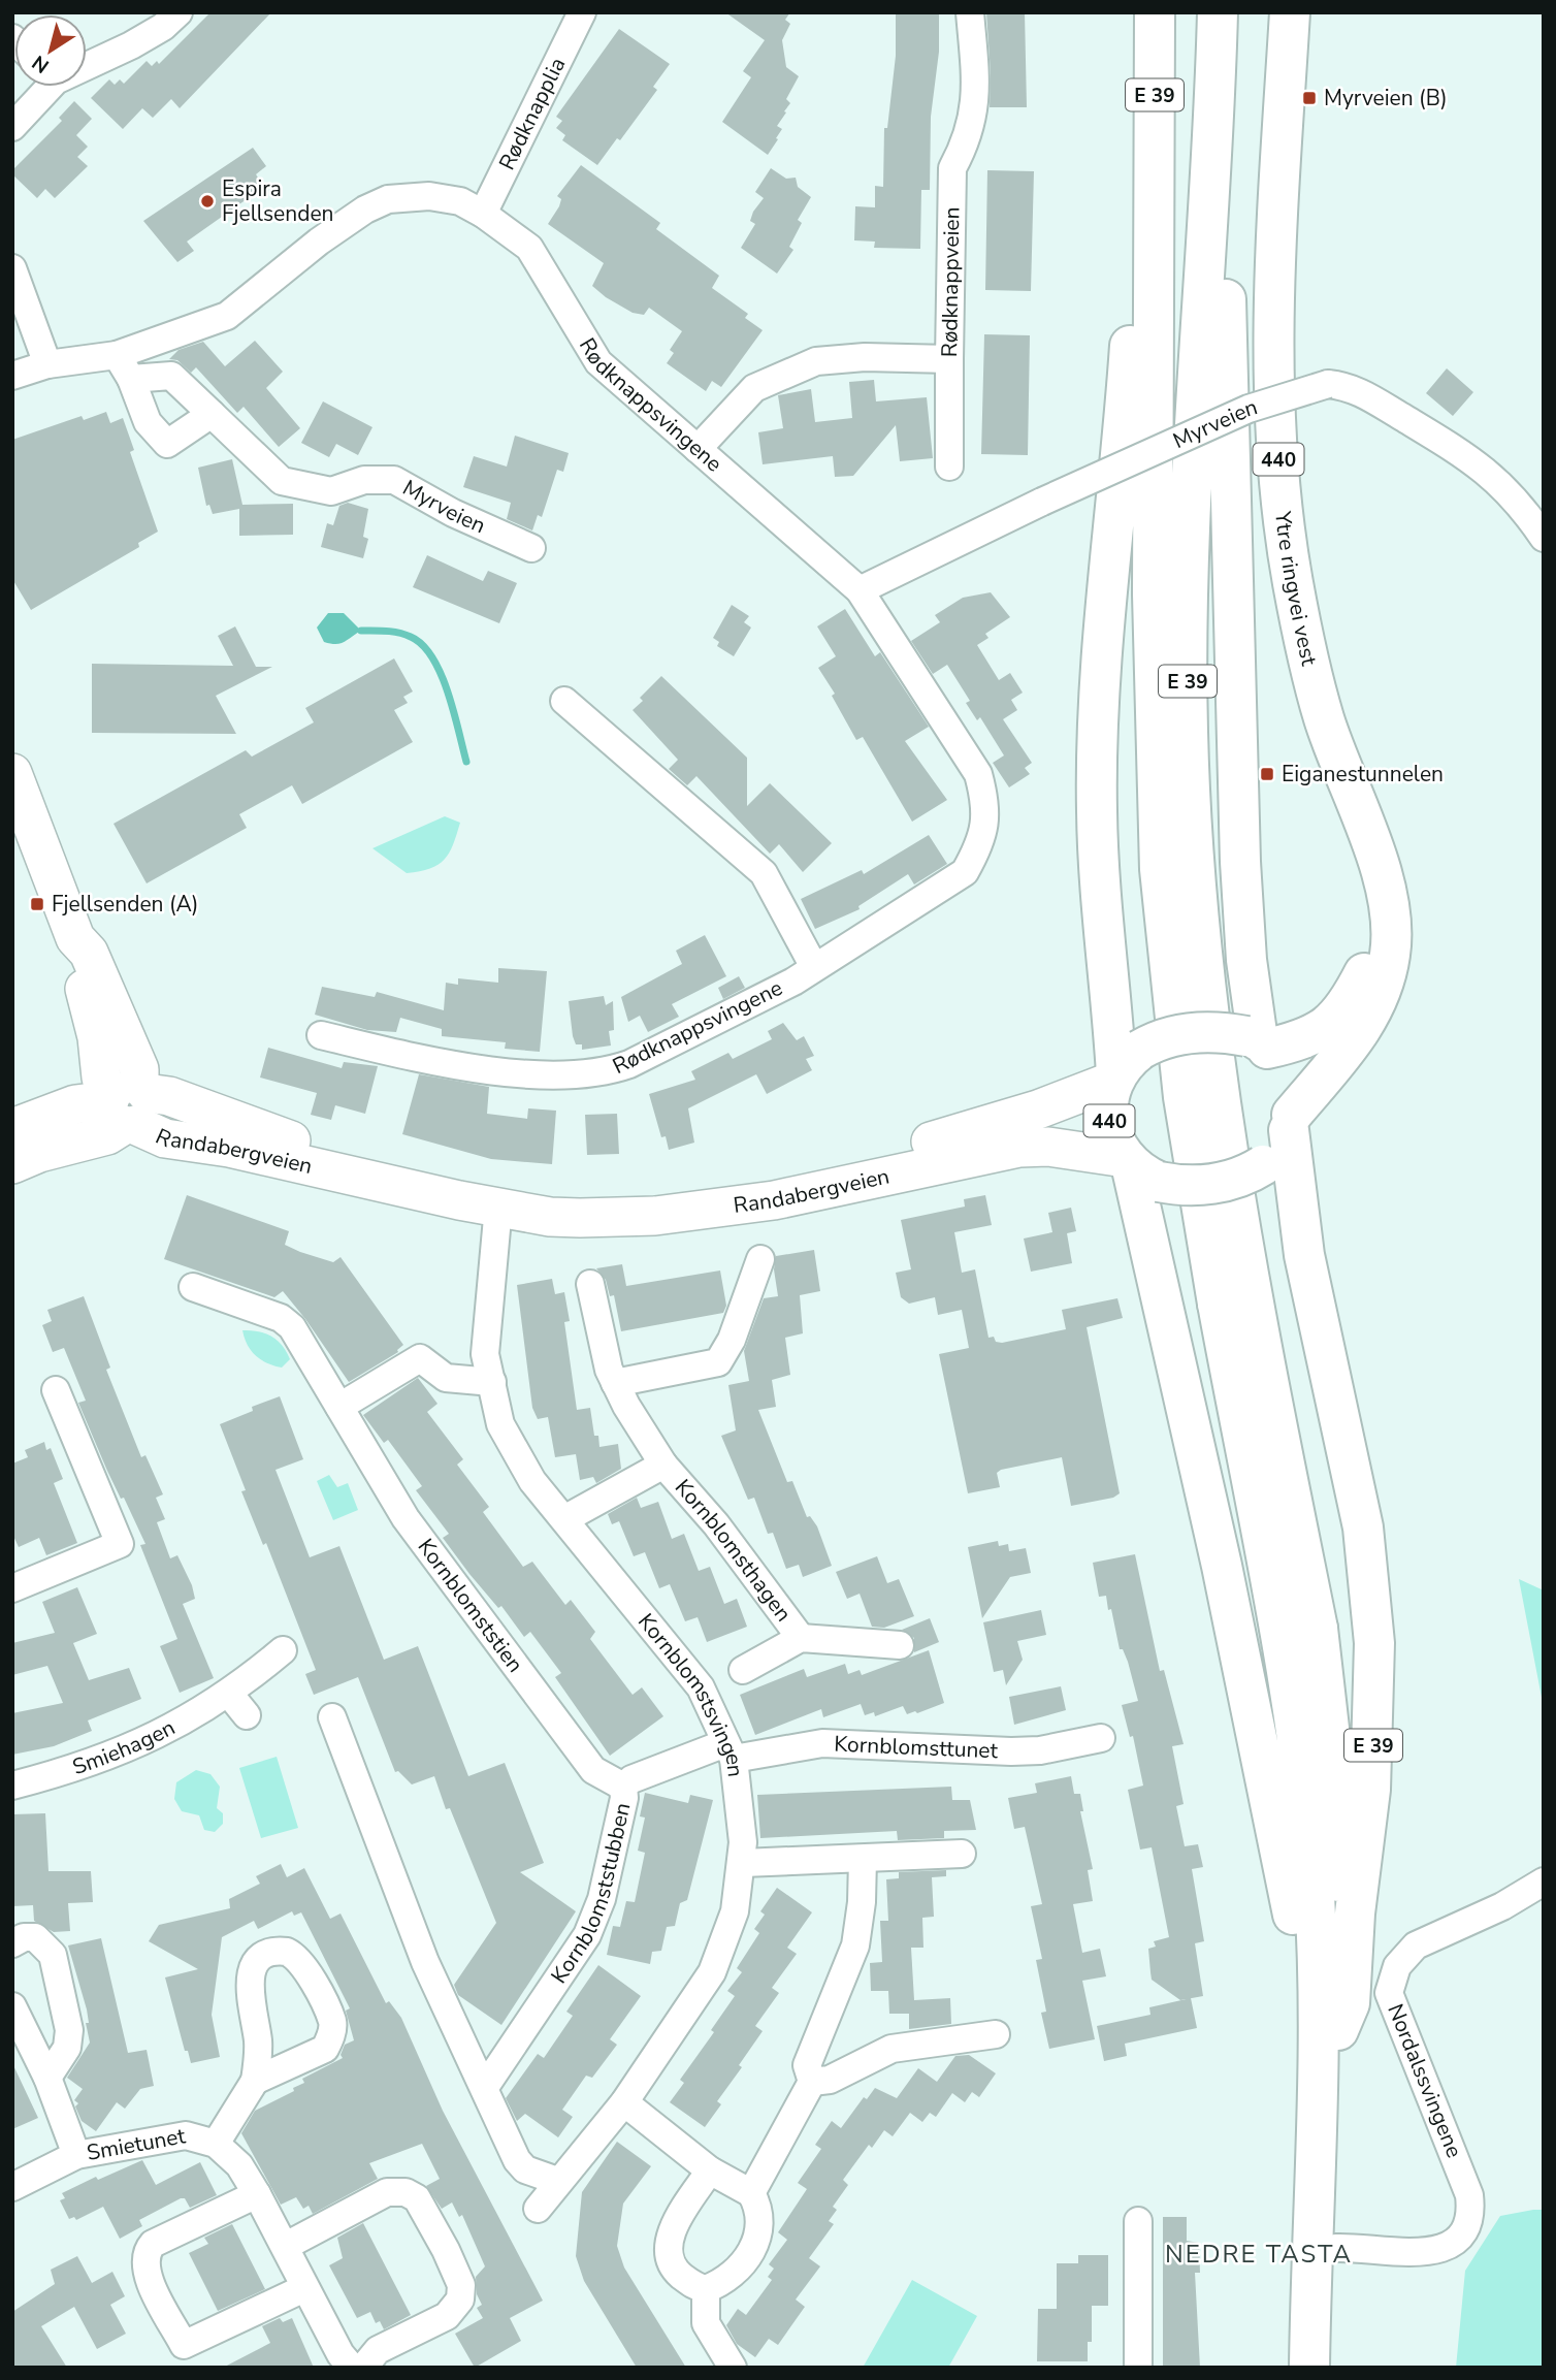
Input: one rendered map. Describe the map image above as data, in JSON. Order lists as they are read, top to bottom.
{
  "streets": {
    "main road": [
      "E 39",
      "440",
      "Ytre ringvei vest",
      "Randabergveien"
    ],
    "street": [
      "Rødknapplia",
      "Rødknappveien",
      "Rødknappsvingene",
      "Myrveien",
      "Kornblomsthagen",
      "Kornblomststien",
      "Kornblomstsvingen",
      "Smiehagen",
      "Kornblomsttunet",
      "Kornblomststubben",
      "Nordalssvingene",
      "Smietunet"
    ]
  },
  "crossings": [
    ["E 39", "440"],
    ["E 39", "Ytre ringvei vest"],
    ["E 39", "Randabergveien"],
    ["E 39", "Nordalssvingene"],
    ["Rødknapplia", "Rødknappsvingene"],
    ["Rødknappveien", "Rødknappsvingene"],
    ["Rødknappsvingene", "Myrveien"],
    ["440", "Ytre ringvei vest"],
    ["440", "Randabergveien"],
    ["Ytre ringvei vest", "Randabergveien"],
    ["Randabergveien", "Kornblomstsvingen"],
    ["Kornblomsthagen", "Kornblomstsvingen"],
    ["Kornblomststien", "Kornblomststubben"],
    ["Kornblomstsvingen", "Kornblomsttunet"],
    ["Kornblomstsvingen", "Kornblomststubben"],
    ["Kornblomsttunet", "Kornblomststubben"]
  ],
  "districts": ["NEDRE TASTA"],
  "places": {
    "transit": ["Myrveien (B)", "Eiganestunnelen", "Fjellsenden (A)"],
    "other": ["Espira Fjellsenden"]
  },
  "north": "bottom left"
}
